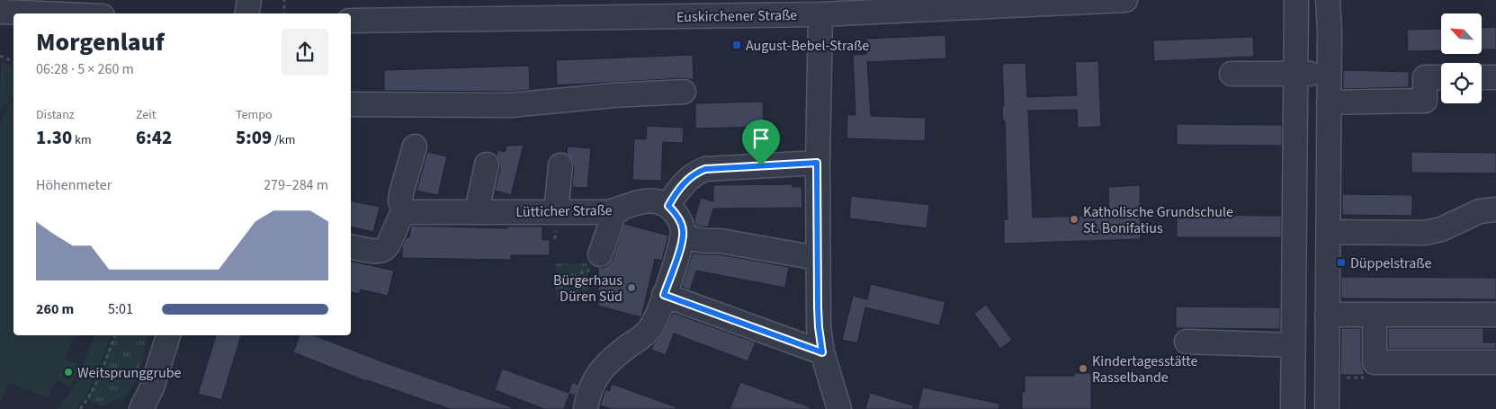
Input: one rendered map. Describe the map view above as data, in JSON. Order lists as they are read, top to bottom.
{
  "streets": {
    "street": ["Euskirchener Straße", "Lütticher Straße"]
  },
  "places": {
    "transit": ["August-Bebel-Straße", "Düppelstraße"],
    "other": [
      "Katholische Grundschule St. Bonifatius",
      "Bürgerhaus Düren Süd",
      "Kindertagesstätte Rasselbande",
      "Weitsprunggrube"
    ]
  },
  "north": "top left",
  "page": {
    "heading": ["Morgenlauf", "06:28 · 5 × 260 m"],
    "stats": [
      ["Distanz", "1.30 km"],
      ["Zeit", "6:42"],
      ["Tempo", "5:09 /km"]
    ],
    "chart": ["Höhenmeter", "279–284 m"],
    "list": [
      {
        "name": "260 m",
        "note": "5:01"
      }
    ]
  }
}
